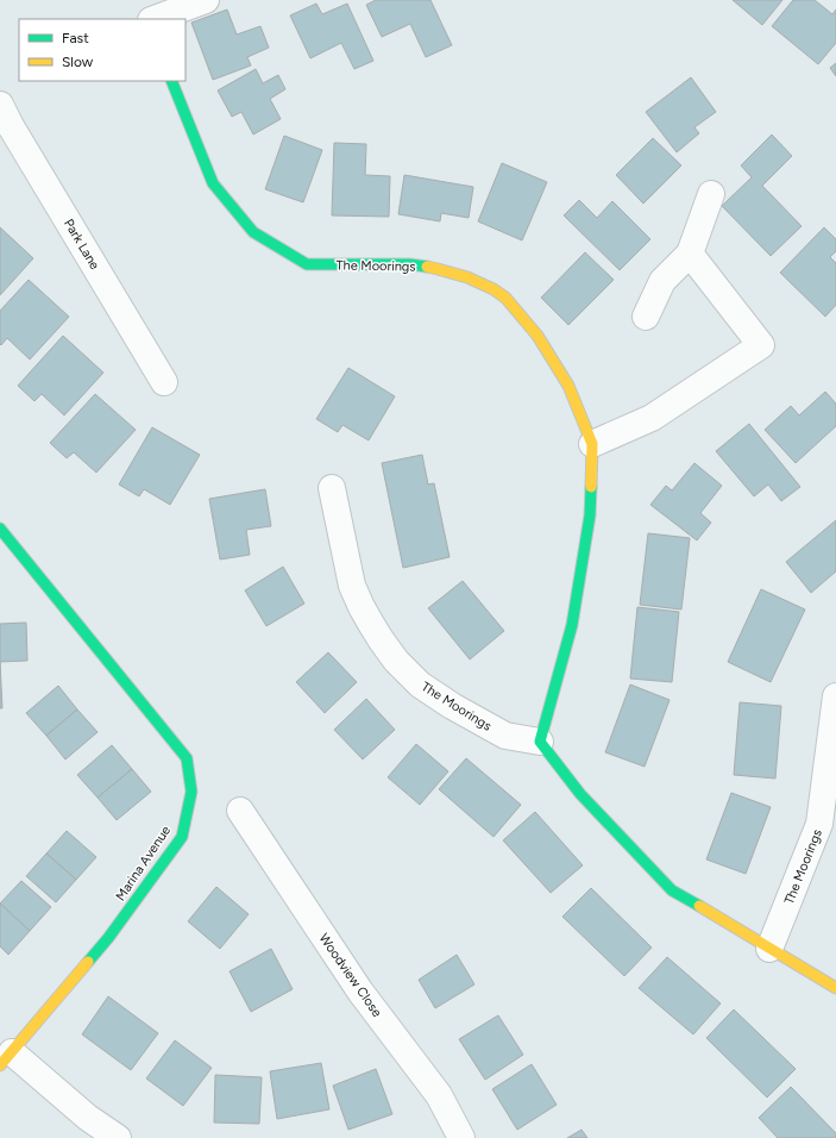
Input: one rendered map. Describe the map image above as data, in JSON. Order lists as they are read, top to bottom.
{
  "streets": {
    "street": [
      "Park Lane",
      "The Moorings",
      "Marina Avenue",
      "Woodview Close"
    ]
  },
  "legend": ["Fast", "Slow"]
}
